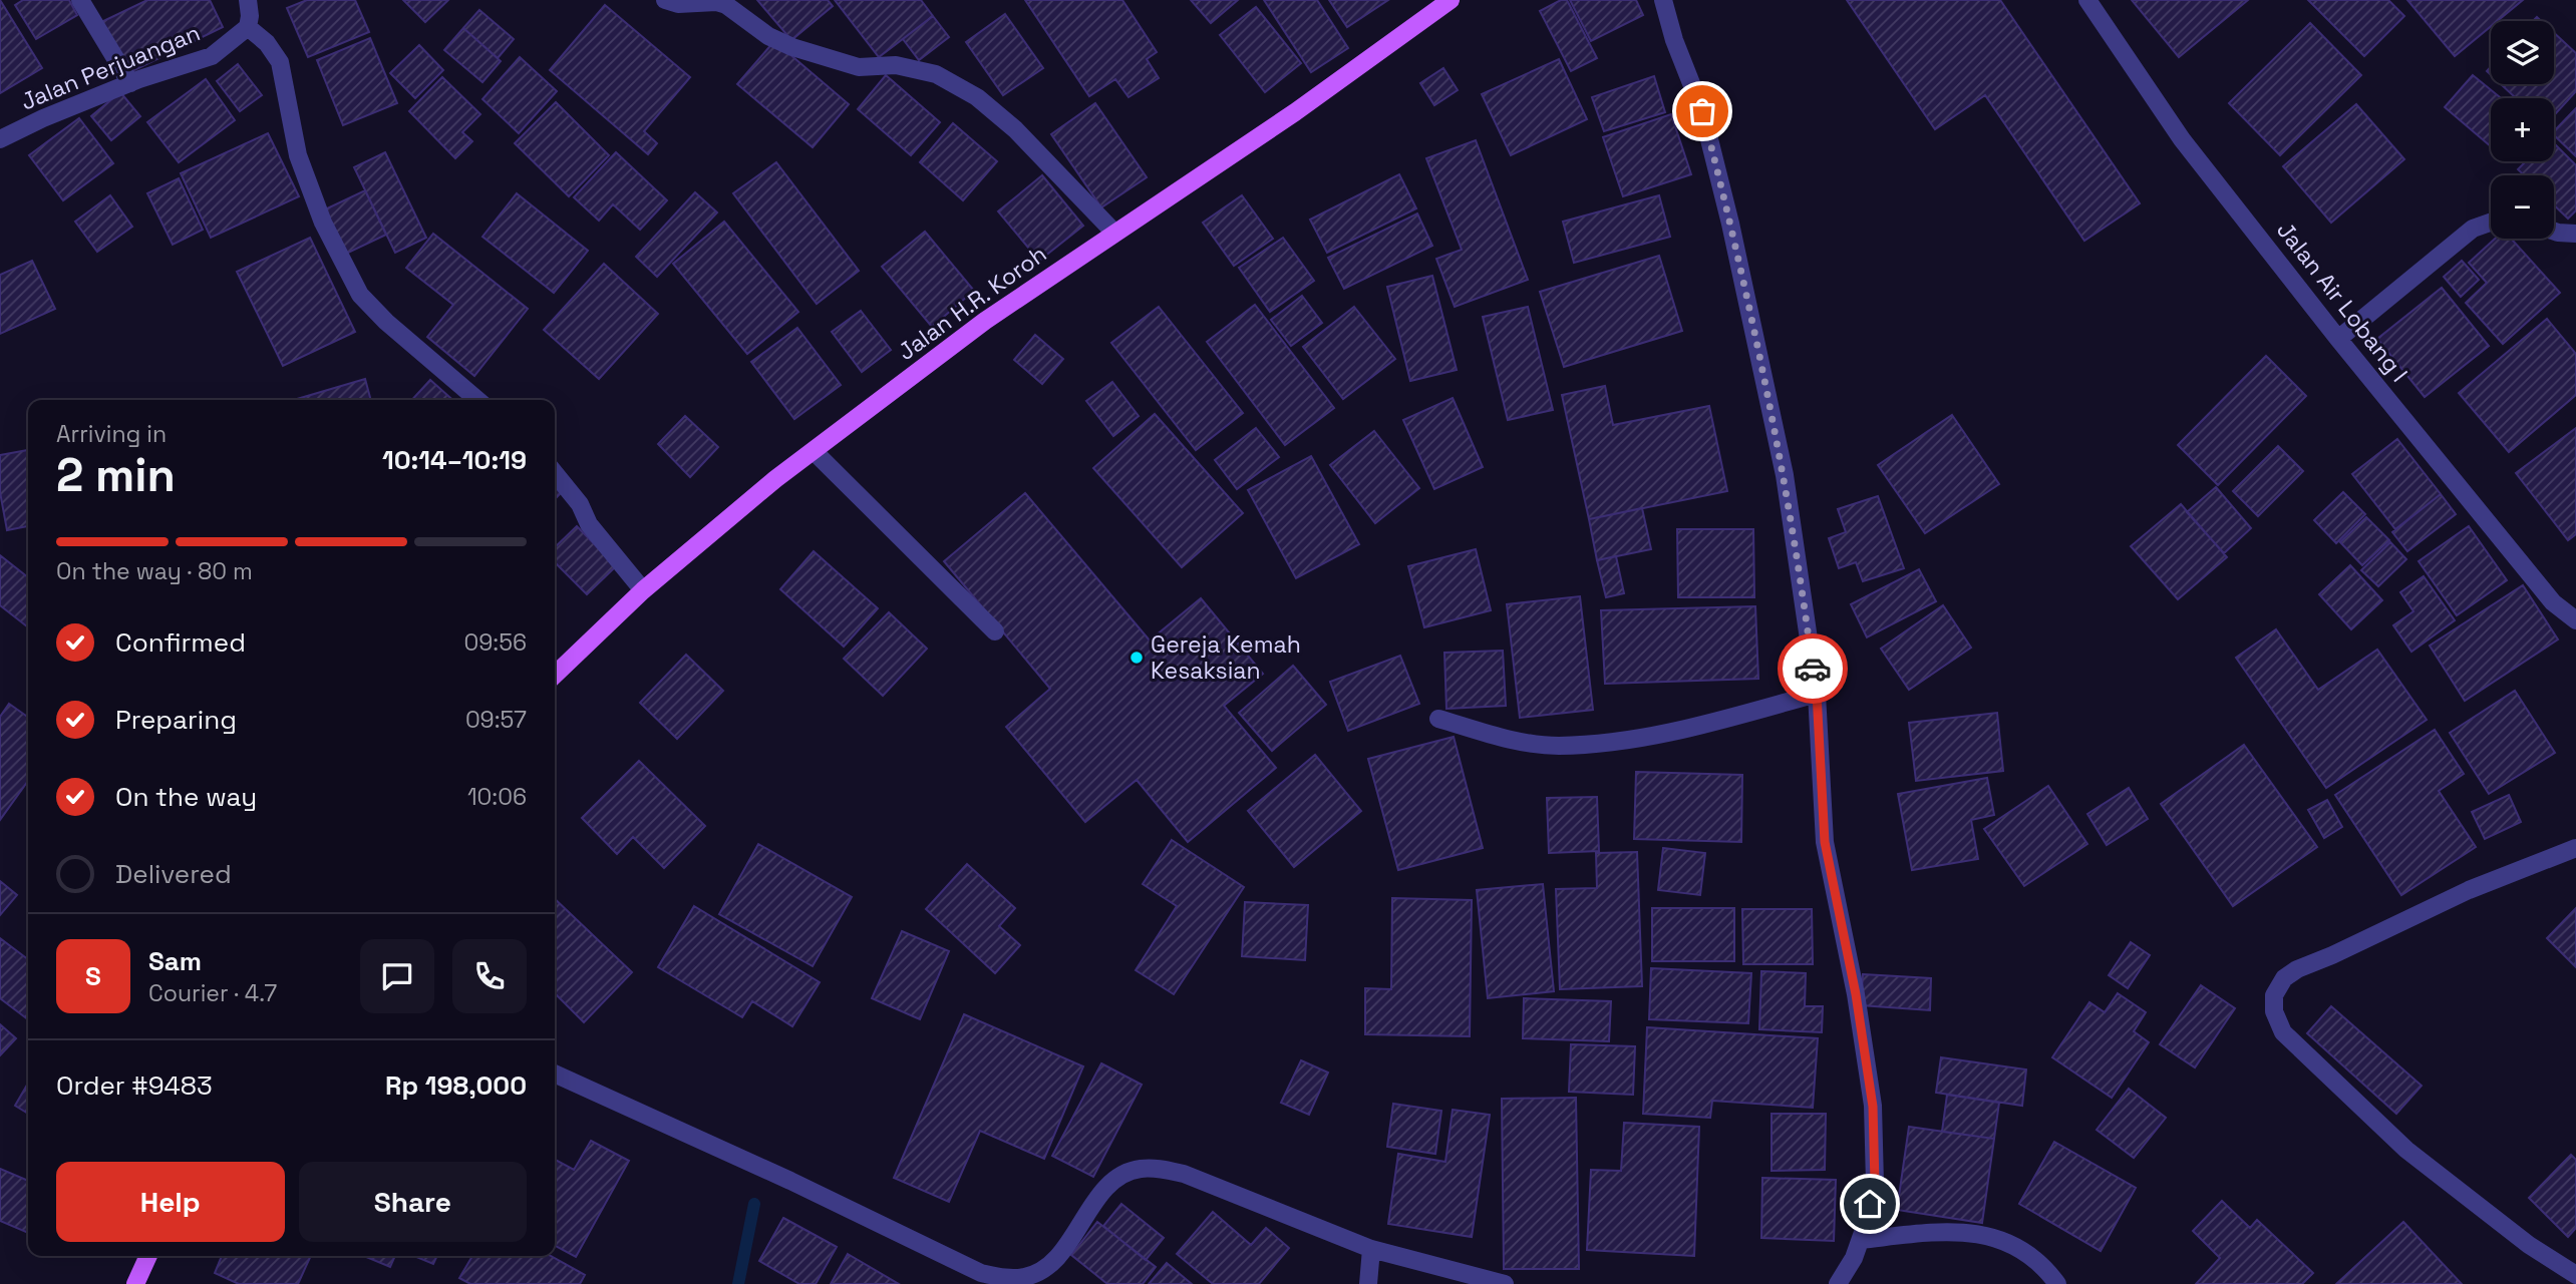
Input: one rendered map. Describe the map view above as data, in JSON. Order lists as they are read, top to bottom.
{
  "streets": {
    "main road": ["Jalan H.R. Koroh"],
    "street": ["Jalan Perjuangan", "Jalan Air Lobang I"]
  },
  "places": ["Gereja Kemah Kesaksian"],
  "page": {
    "map_buttons": ["+", "−"],
    "heading": ["2 min", "Arriving in", "10:14–10:19"],
    "panel": [
      "Sam",
      "Courier · 4.7",
      "Order #9483",
      "Rp 198,000"
    ],
    "bar": "On the way · 80 m",
    "list": [
      ["Confirmed", "09:56"],
      ["Preparing", "09:57"],
      ["On the way", "10:06"],
      "Delivered"
    ],
    "round": "S",
    "buttons": ["Help", "Share"]
  }
}
